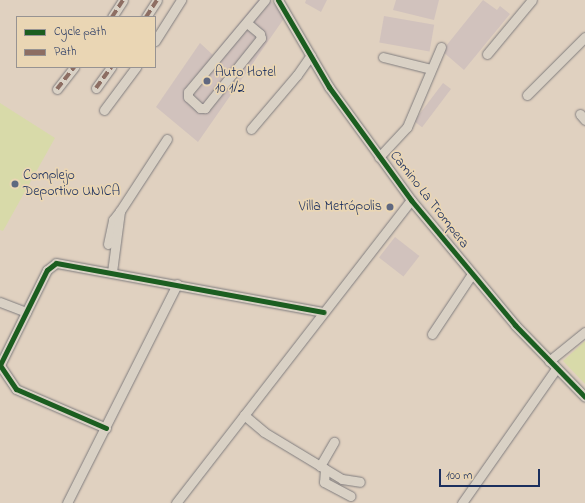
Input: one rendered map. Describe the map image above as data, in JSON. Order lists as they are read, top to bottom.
{
  "streets": {
    "street": ["Camino La Trompera"]
  },
  "places": ["Auto Hotel 10 1/2", "Complejo Deportivo UNICA", "Villa Metrópolis"],
  "legend": ["Cycle path", "Path"],
  "scale_bar": "100 m"
}
